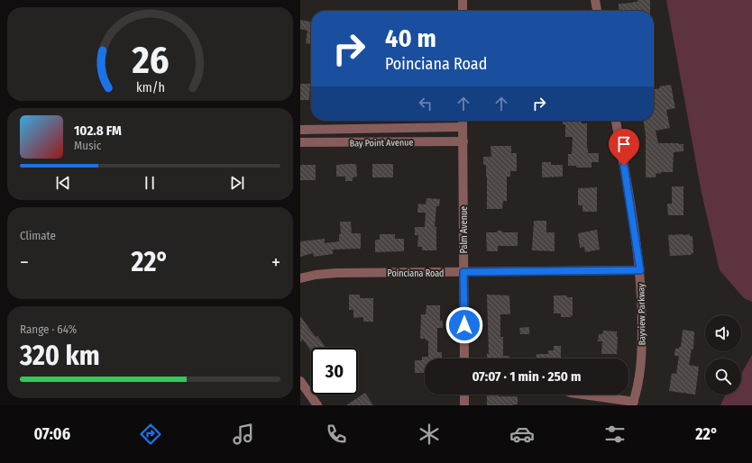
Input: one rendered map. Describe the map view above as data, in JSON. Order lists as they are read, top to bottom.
{
  "streets": {
    "street": [
      "Bay Point Avenue",
      "Palm Avenue",
      "Poinciana Road",
      "Bayview Parkway"
    ]
  },
  "crossings": [
    ["Bay Point Avenue", "Palm Avenue"],
    ["Palm Avenue", "Poinciana Road"],
    ["Poinciana Road", "Bayview Parkway"]
  ],
  "page": {
    "turn": ["40 m", "Poinciana Road"],
    "song": ["102.8 FM", "Music"],
    "tile": [
      "Climate",
      ["Range · 64%", "320 km"]
    ],
    "heat": ["−", "22°", "+"],
    "limit": "30",
    "trip": "07:07 · 1 min · 250 m",
    "tabs": ["07:06", "22°"],
    "gauge": ["26", "km/h"]
  }
}
